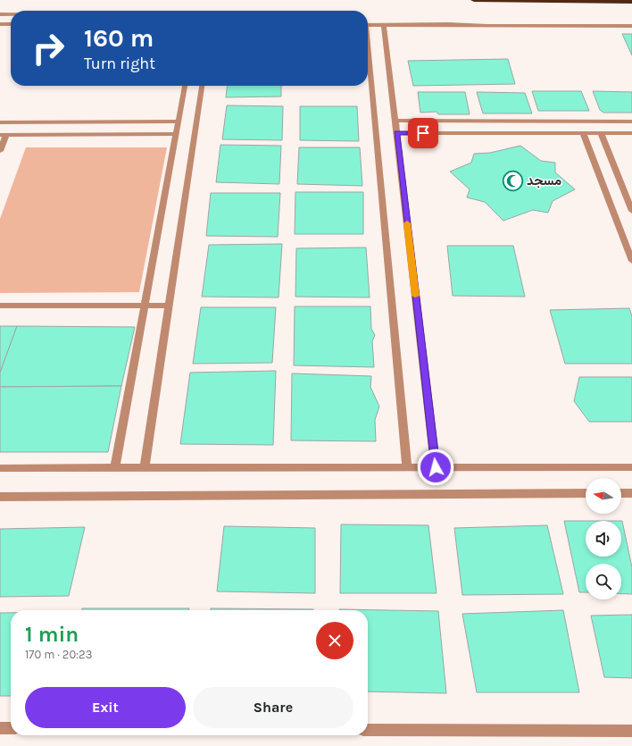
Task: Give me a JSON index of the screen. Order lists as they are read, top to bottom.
{
  "places": {
    "mosque": ["مسجد"]
  },
  "north": "left",
  "page": {
    "turn": ["160 m", "Turn right"],
    "heading": ["1 min", "170 m · 20:23"],
    "buttons": ["Exit", "Share"]
  }
}
